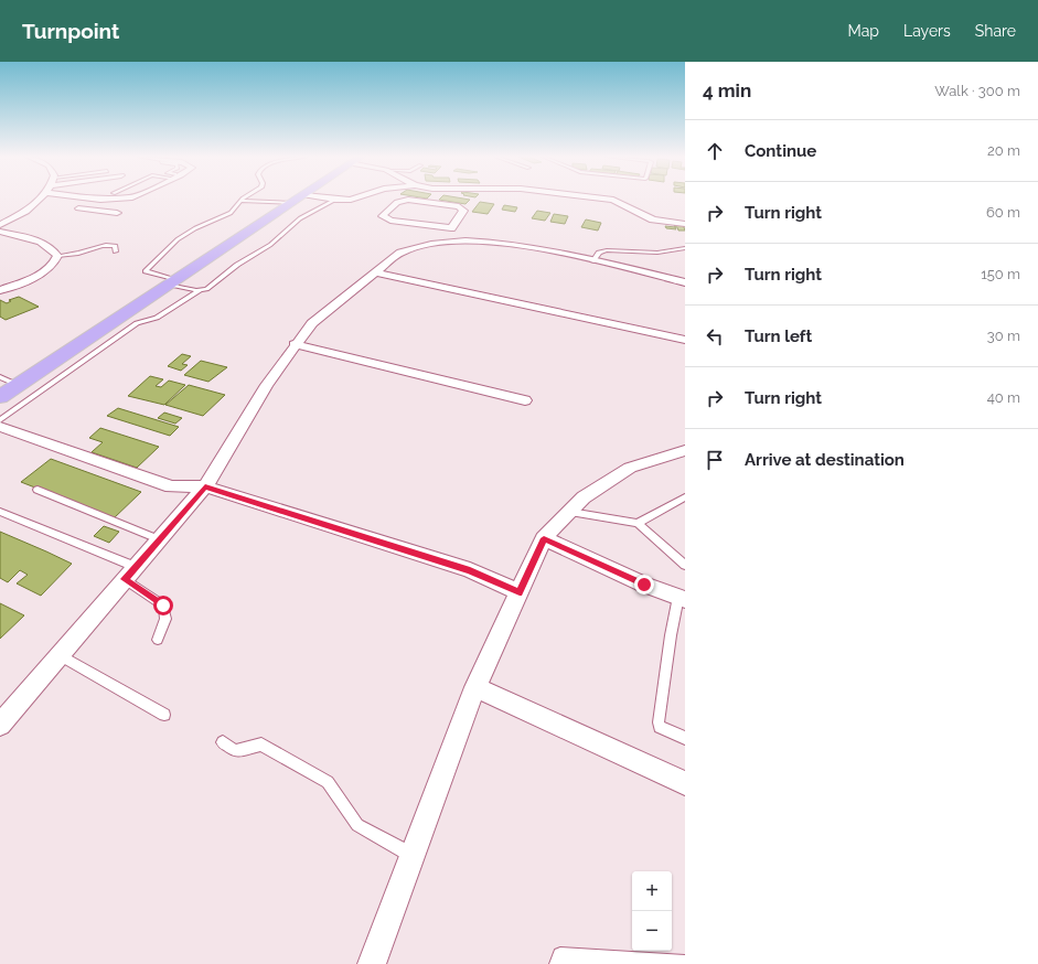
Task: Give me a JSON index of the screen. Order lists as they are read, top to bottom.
{
  "page": {
    "header": "Turnpoint",
    "nav": ["Map", "Layers", "Share"],
    "heading": ["4 min", "Walk · 300 m"],
    "list": [
      ["Continue", "20 m"],
      ["Turn right", "60 m"],
      ["Turn right", "150 m"],
      ["Turn left", "30 m"],
      ["Turn right", "40 m"],
      "Arrive at destination"
    ],
    "map_buttons": ["+", "−"]
  }
}
